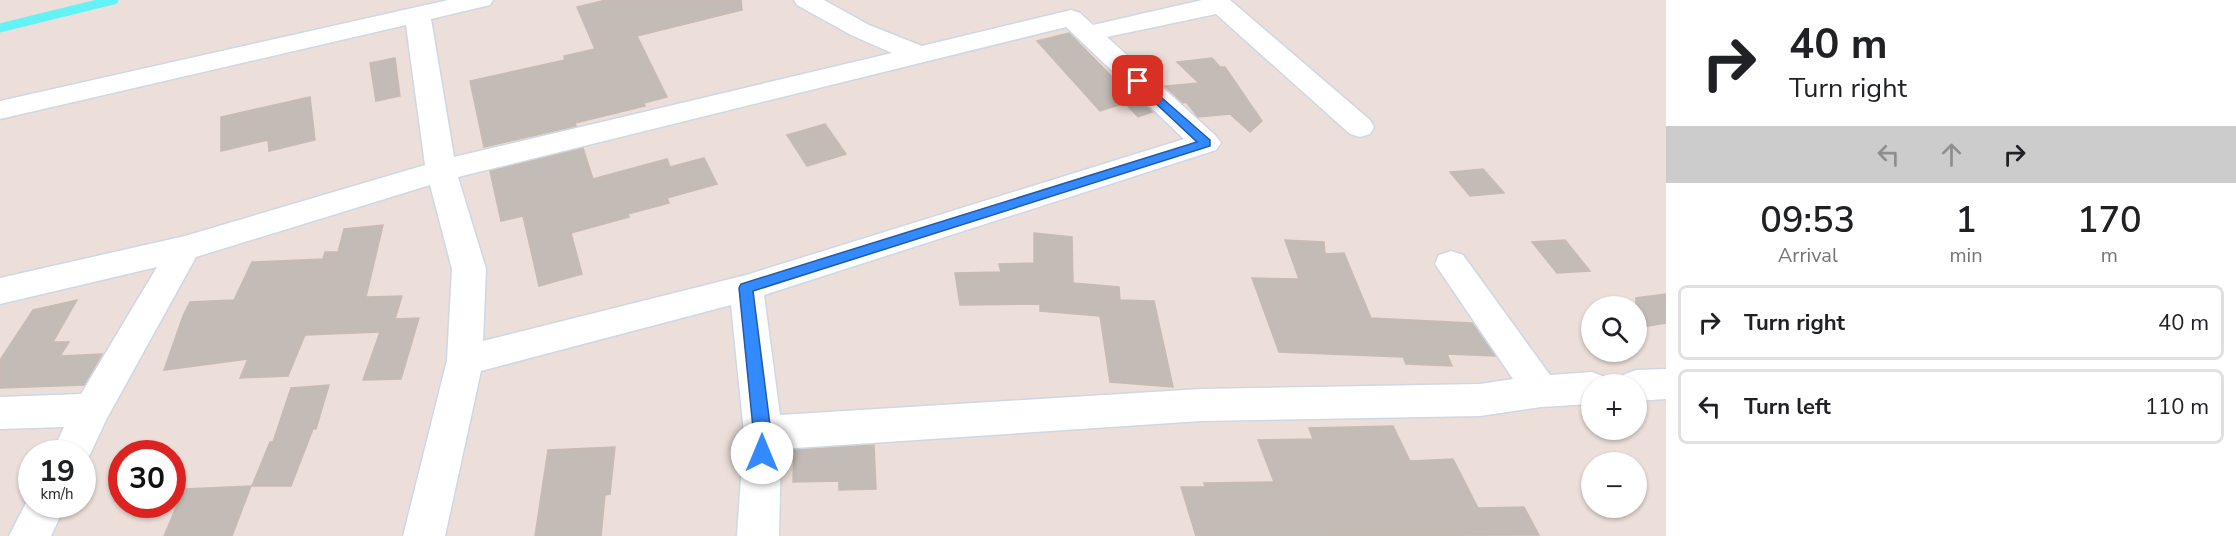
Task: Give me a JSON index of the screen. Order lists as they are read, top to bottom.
{
  "page": {
    "turn": ["40 m", "Turn right"],
    "eta": [
      "09:53",
      "Arrival",
      "1",
      "min",
      "170",
      "m"
    ],
    "list": [
      {
        "name": "Turn right",
        "value": "40 m"
      },
      {
        "name": "Turn left",
        "value": "110 m"
      }
    ],
    "map_buttons": ["+", "−"],
    "speed": "19 km/h",
    "limit": "30"
  }
}
